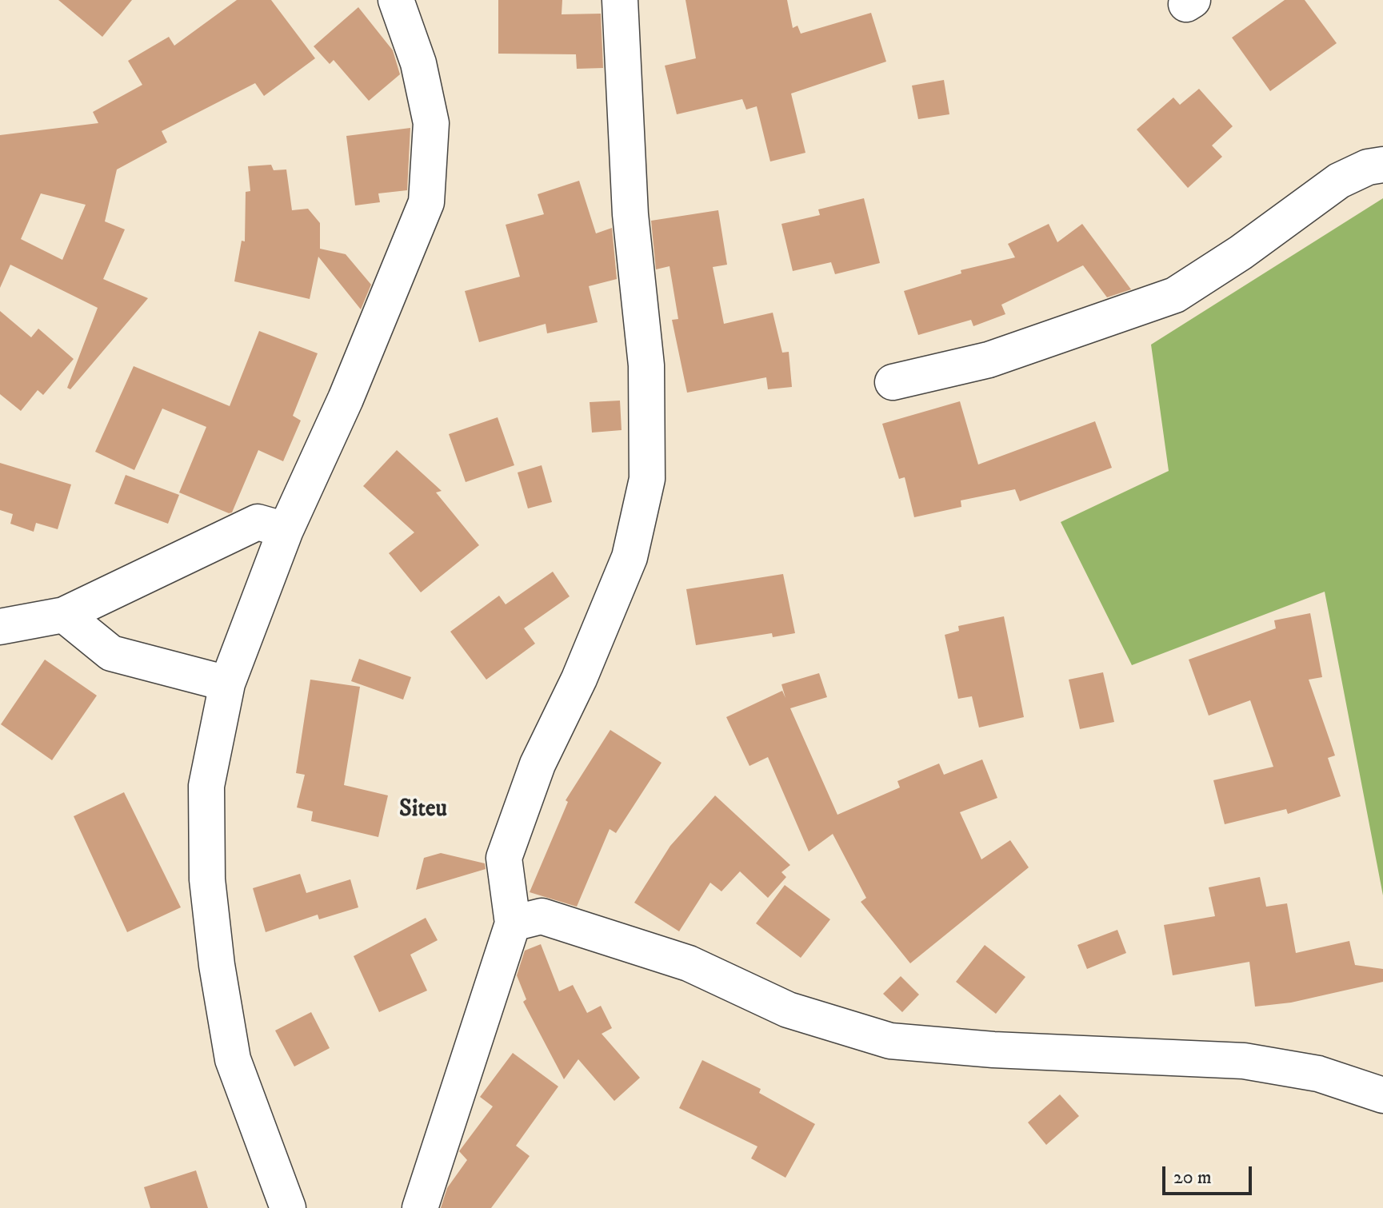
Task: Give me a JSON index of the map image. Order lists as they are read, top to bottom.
{
  "districts": ["Siteu"],
  "scale_bar": "20 m"
}
